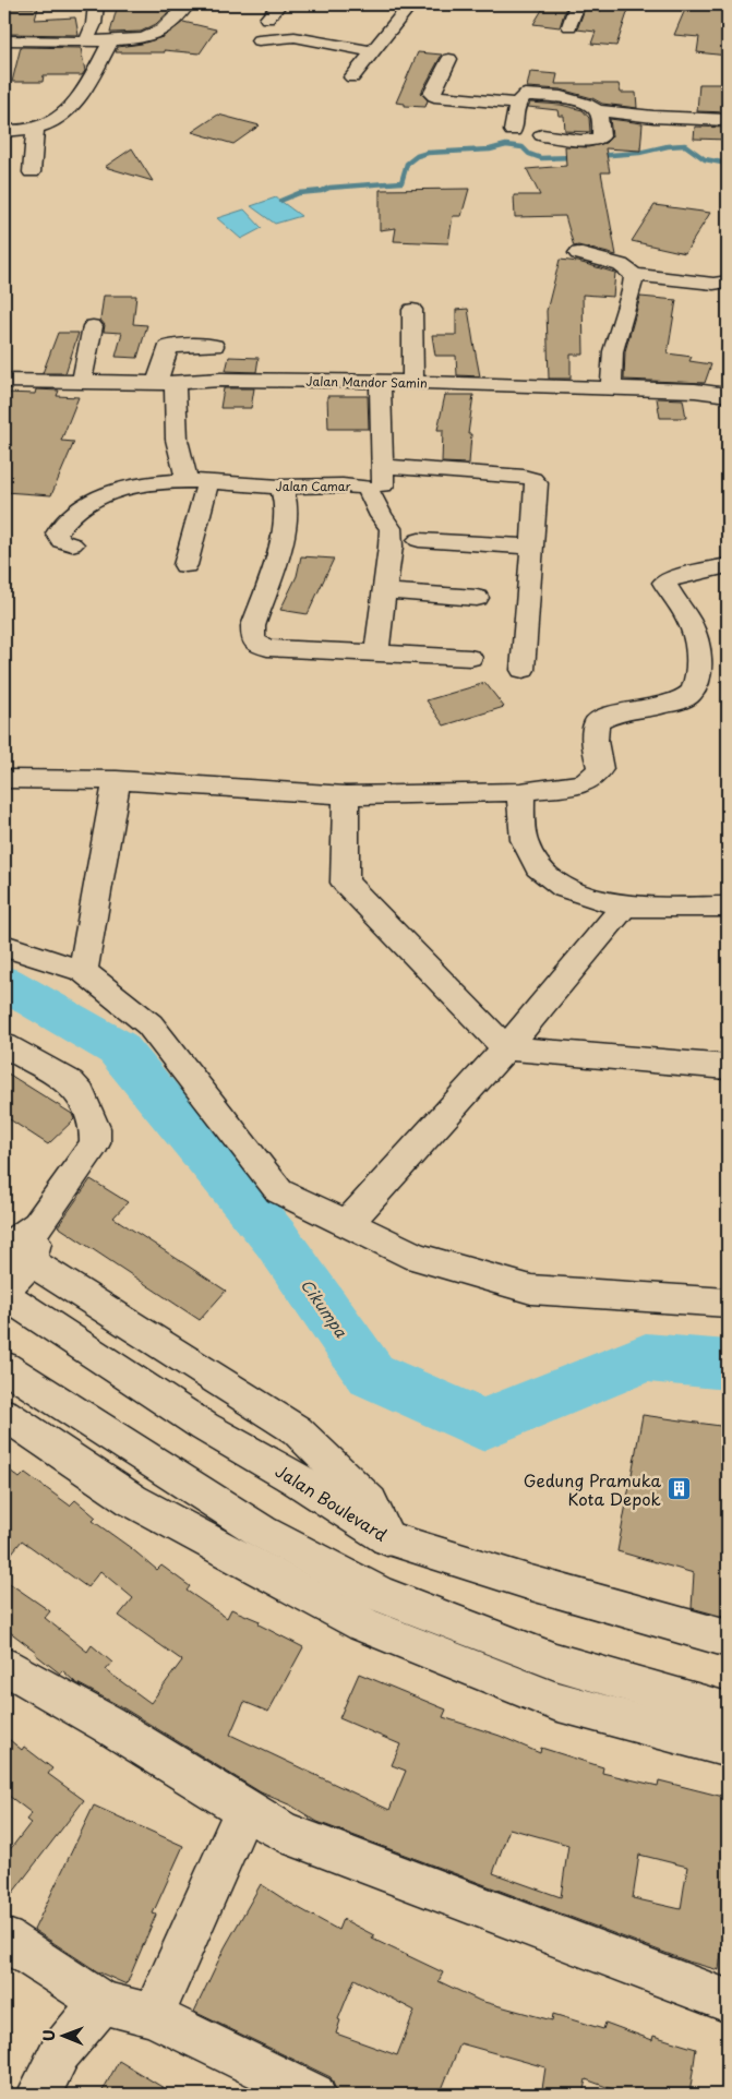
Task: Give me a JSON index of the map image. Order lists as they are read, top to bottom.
{
  "streets": {
    "street": ["Jalan Mandor Samin", "Jalan Camar", "Jalan Boulevard"]
  },
  "water": ["Cikumpa"],
  "places": {
    "building": ["Gedung Pramuka Kota Depok"]
  },
  "north": "left"
}
